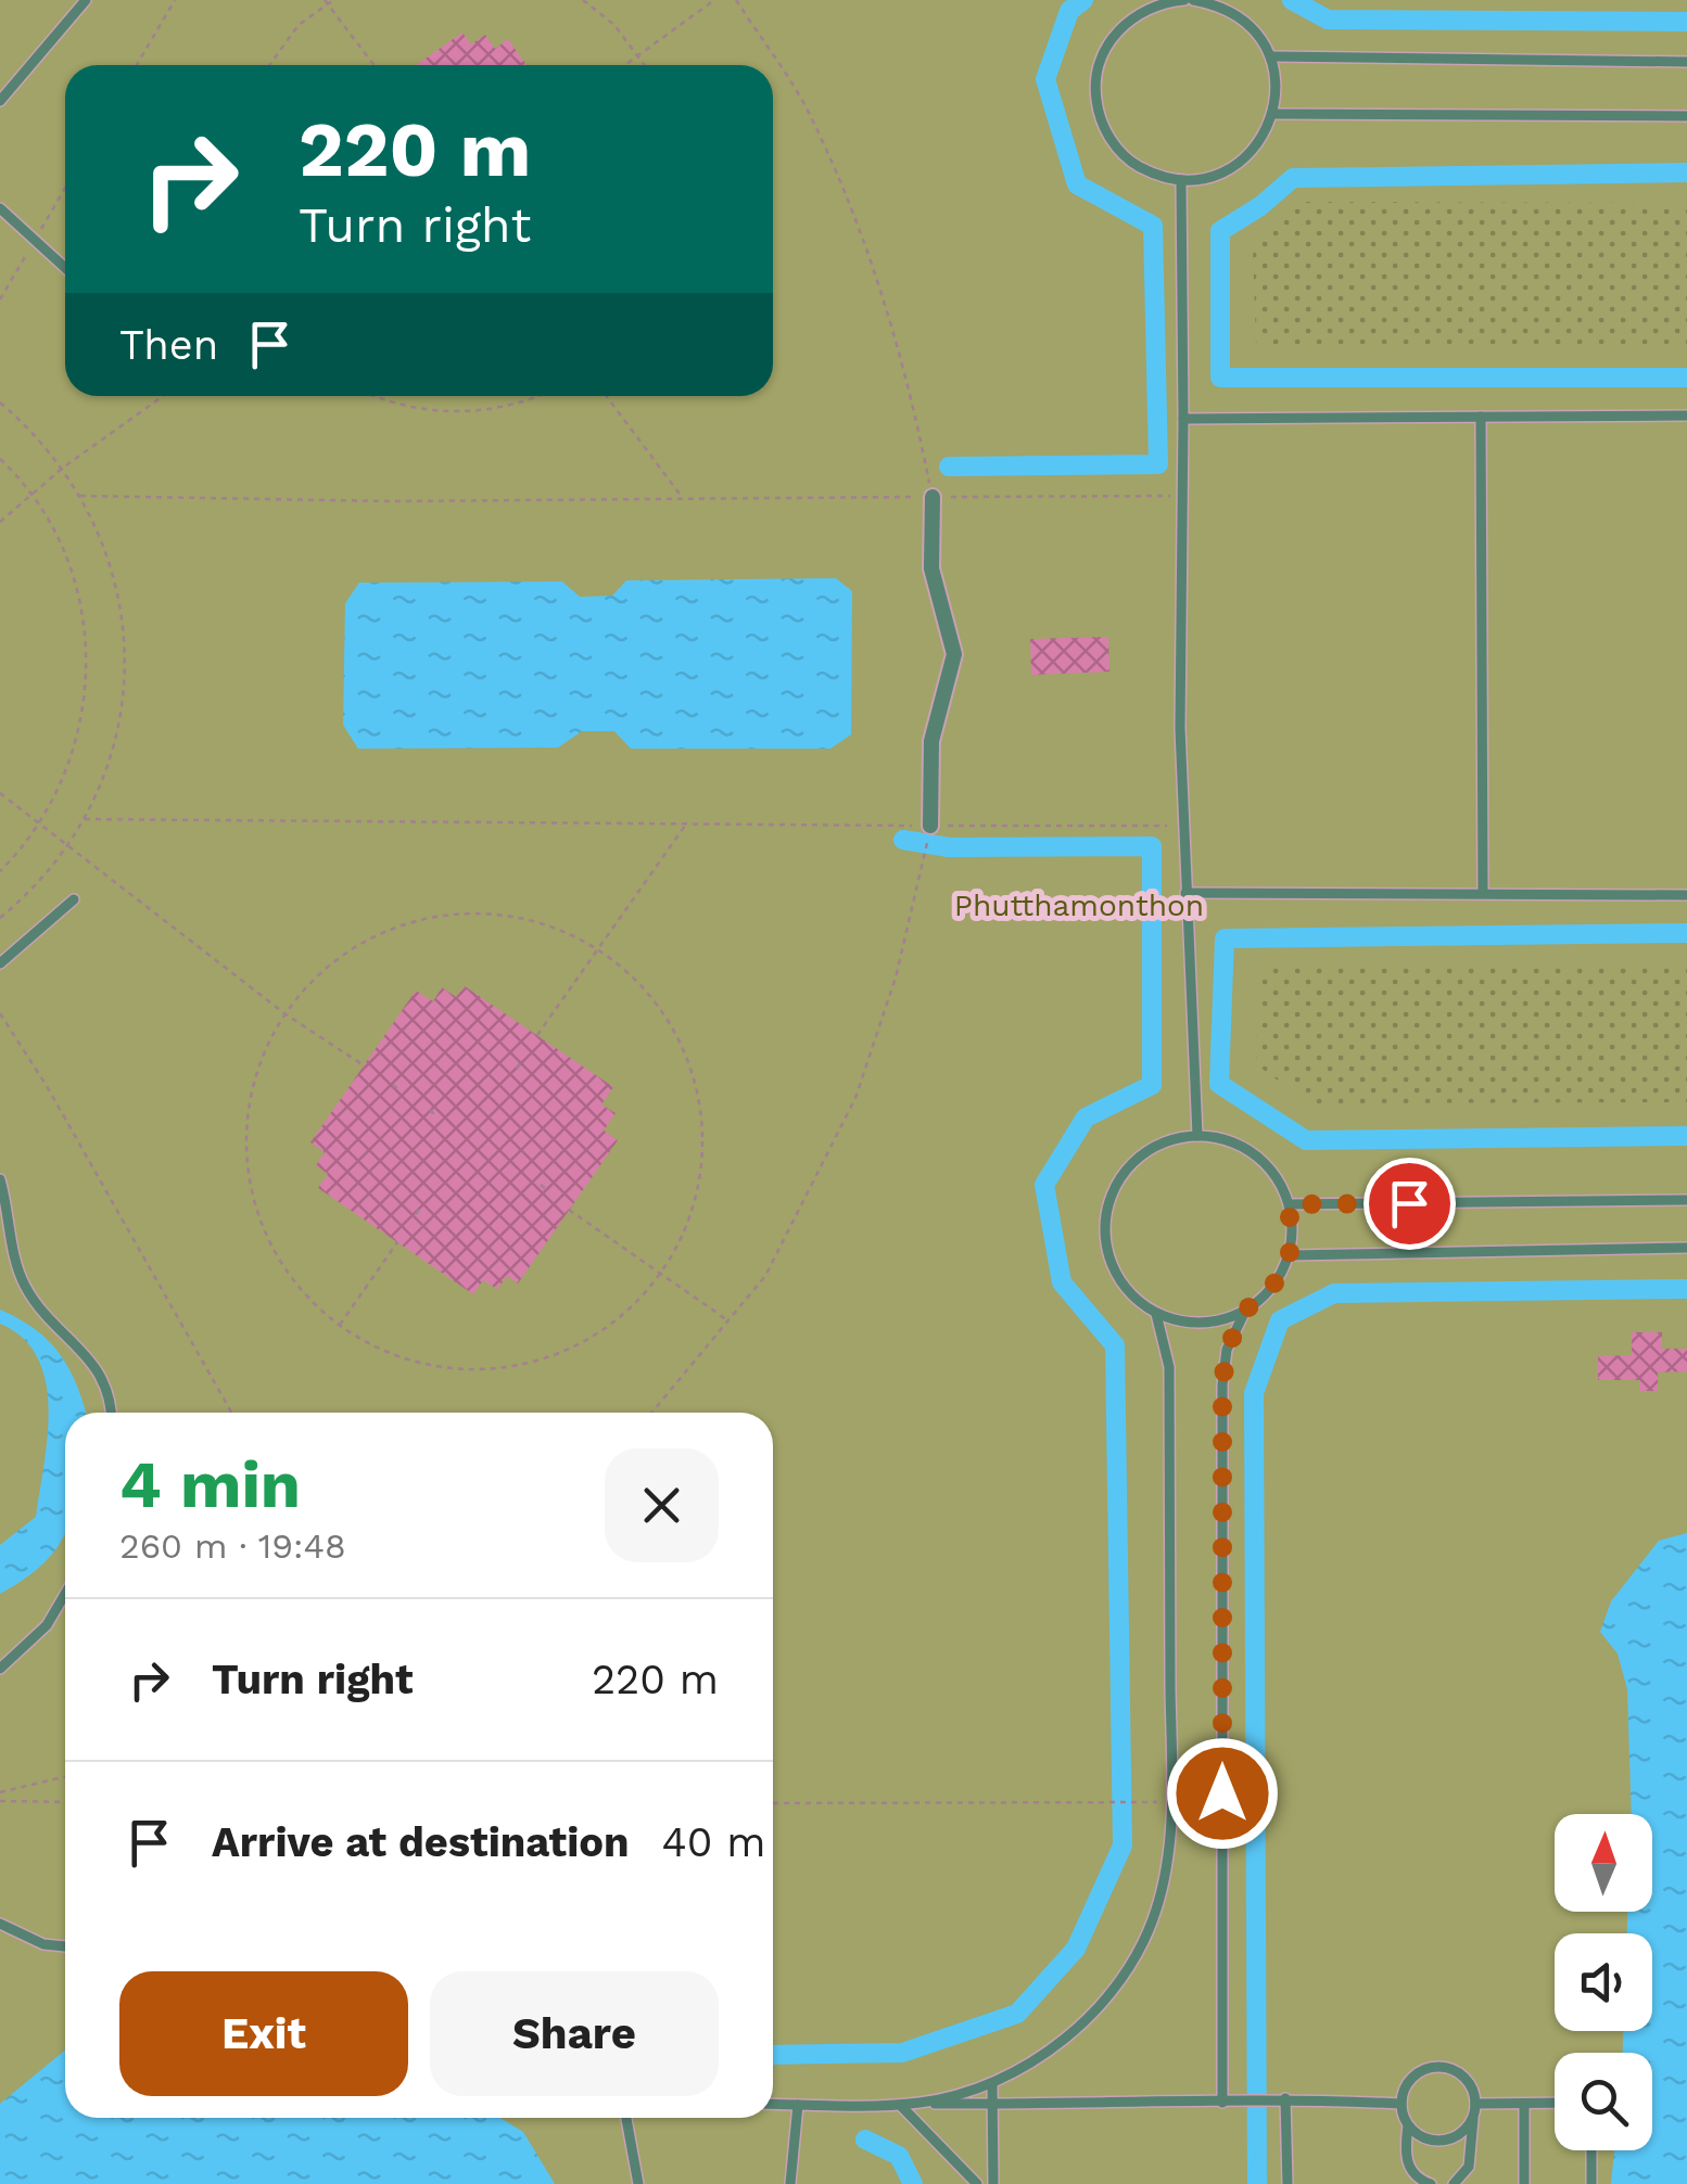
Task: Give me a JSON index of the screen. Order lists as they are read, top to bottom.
{
  "parks": ["Phutthamonthon"],
  "north": "top",
  "page": {
    "turn": ["220 m", "Turn right"],
    "then": "Then",
    "heading": ["4 min", "260 m · 19:48"],
    "list": [
      {
        "name": "Turn right",
        "value": "220 m"
      },
      {
        "name": "Arrive at destination",
        "value": "40 m"
      }
    ],
    "buttons": ["Exit", "Share"]
  }
}
